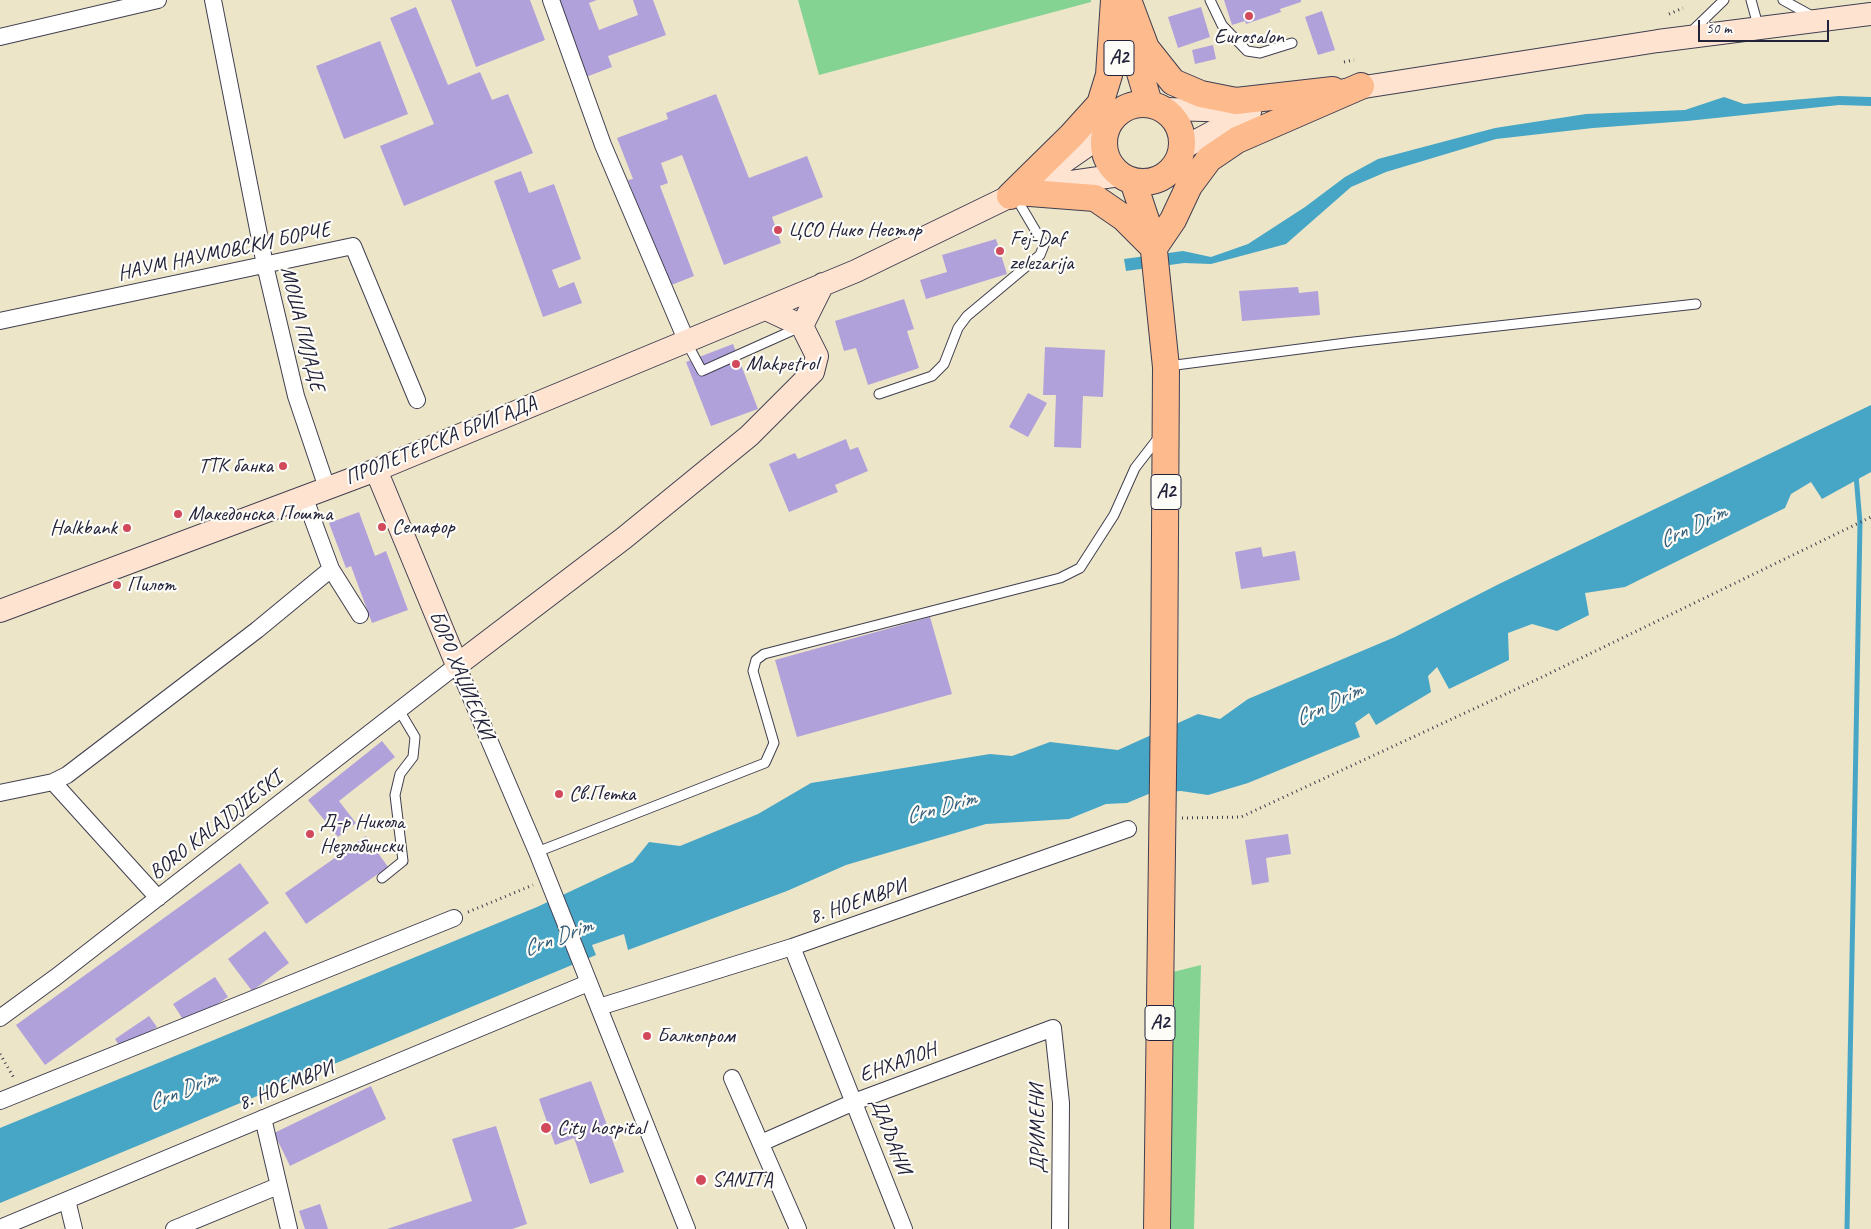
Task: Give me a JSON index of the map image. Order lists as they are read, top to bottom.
{
  "streets": {
    "main road": ["A2"],
    "street": [
      "НАУМ НАУМОВСКИ БОРЧЕ",
      "МОША ПИЈАДЕ",
      "ПРОЛЕТЕРСКА БРИГАДА",
      "БОРО ХАЏИЕСКИ",
      "BORO KALAJDJIESKI",
      "8. НОЕМВРИ",
      "ЕНХАЛОН",
      "ДРИМЕНИ",
      "ДАЉАНИ"
    ]
  },
  "crossings": [
    ["НАУМ НАУМОВСКИ БОРЧЕ", "МОША ПИЈАДЕ"],
    ["МОША ПИЈАДЕ", "ПРОЛЕТЕРСКА БРИГАДА"],
    ["ПРОЛЕТЕРСКА БРИГАДА", "БОРО ХАЏИЕСКИ"],
    ["БОРО ХАЏИЕСКИ", "BORO KALAJDJIESKI"],
    ["БОРО ХАЏИЕСКИ", "8. НОЕМВРИ"],
    ["8. НОЕМВРИ", "ДАЉАНИ"],
    ["ЕНХАЛОН", "ДРИМЕНИ"],
    ["ЕНХАЛОН", "ДАЉАНИ"]
  ],
  "water": ["Crn Drim"],
  "places": [
    "Eurosalon",
    "ЦСО Нико Нестор",
    "Fej-Daf zelezarija",
    "Makpetrol",
    "TTK банка",
    "Македонска Пошта",
    "Семафор",
    "Halkbank",
    "Пилот",
    "Св.Петка",
    "Д-р Никола Незлобински",
    "Балкопром",
    "City hospital",
    "SANITA"
  ],
  "scale_bar": "50 m"
}
